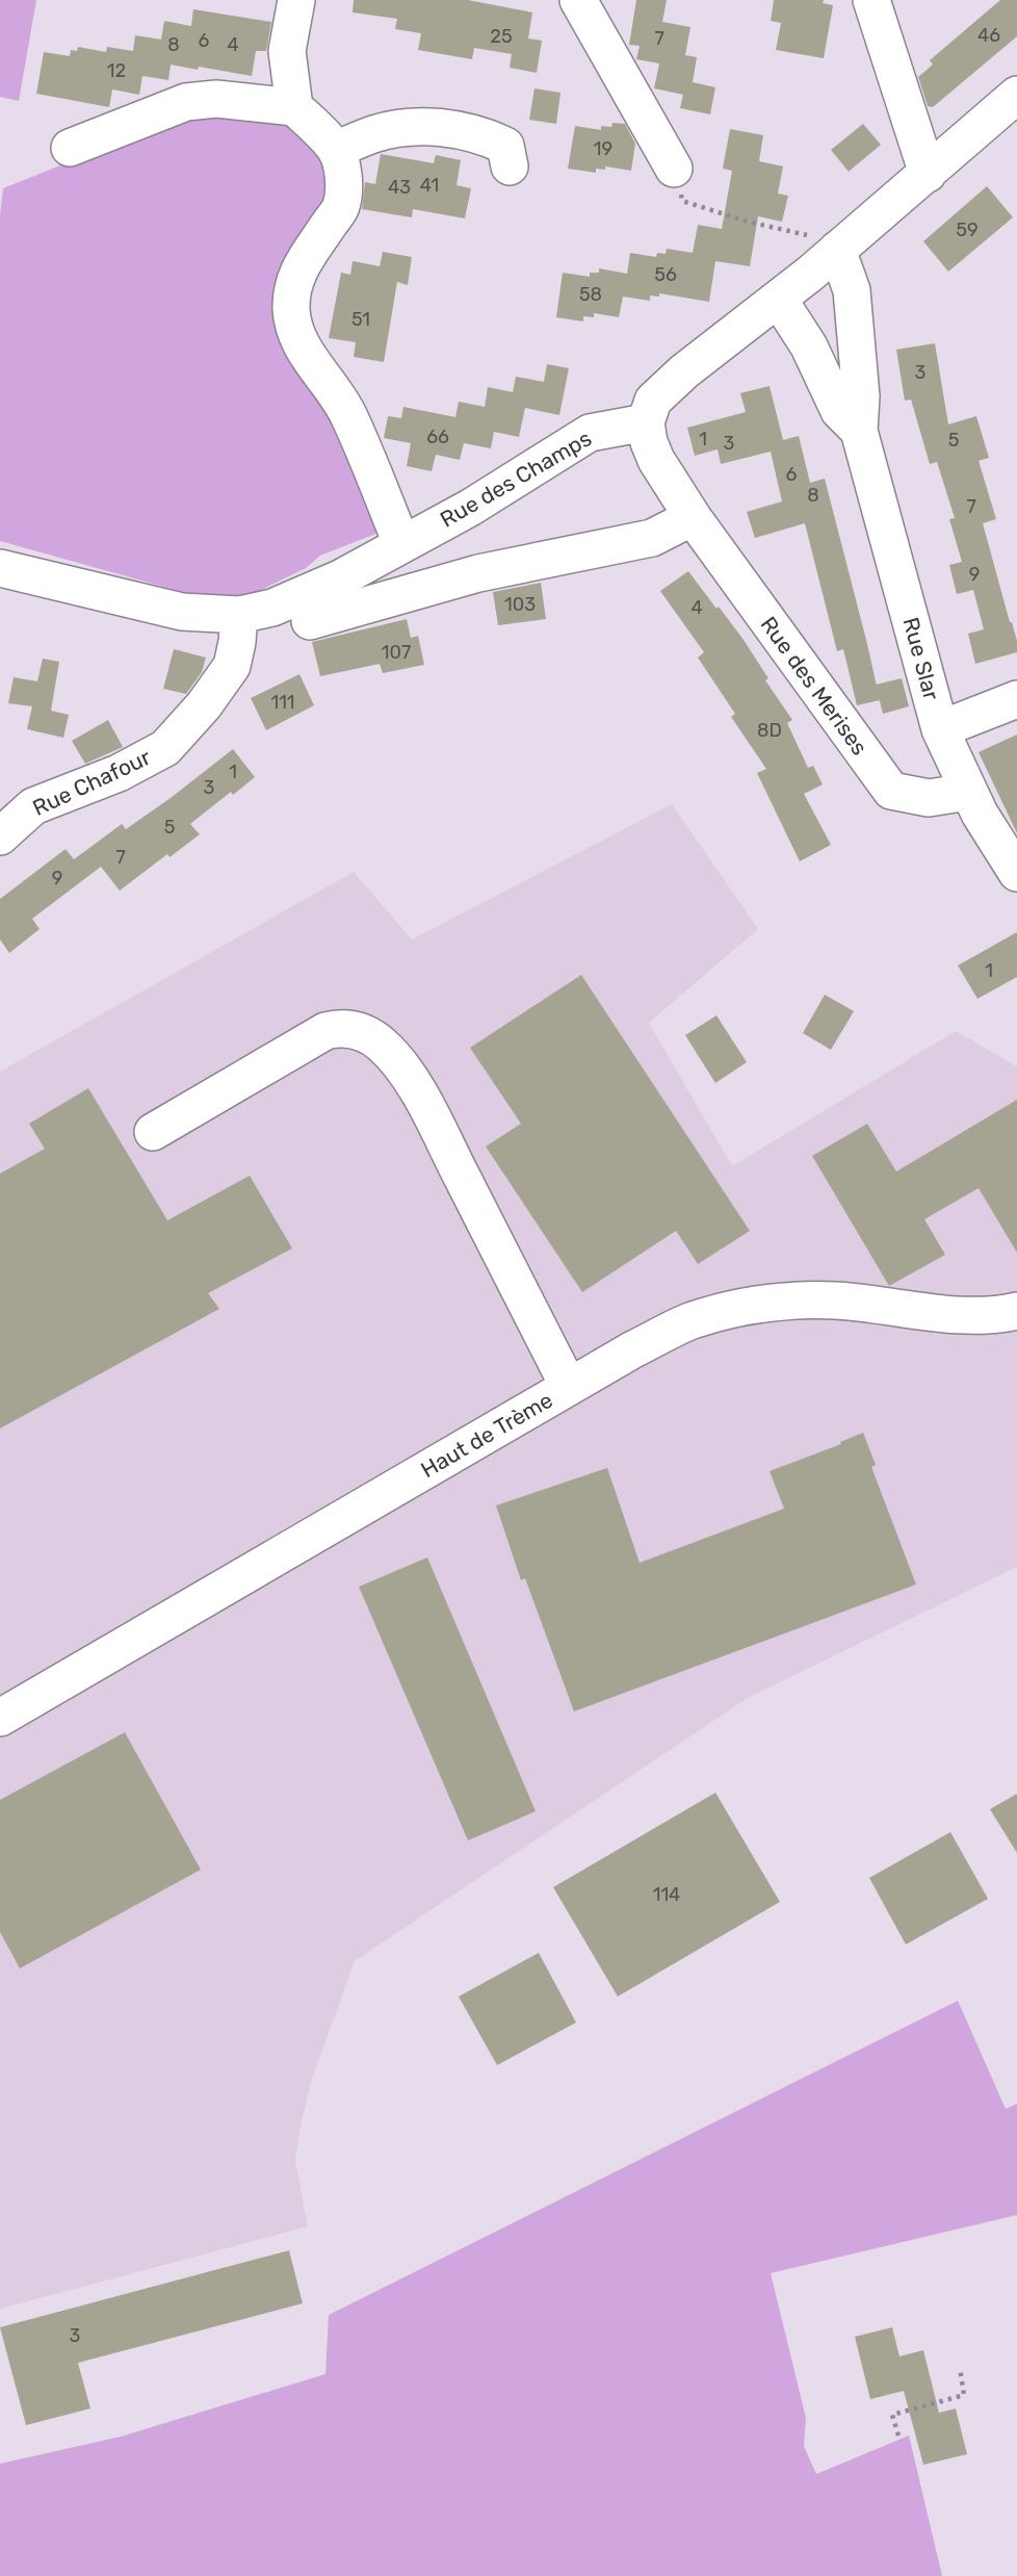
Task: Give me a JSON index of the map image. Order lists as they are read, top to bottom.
{
  "streets": {
    "street": [
      "Rue des Champs",
      "Rue Slar",
      "Rue des Merises",
      "Rue Chafour",
      "Haut de Trème"
    ]
  },
  "crossings": [
    ["Rue des Champs", "Rue des Merises"],
    ["Rue des Champs", "Rue Chafour"],
    ["Rue Slar", "Rue des Merises"]
  ],
  "house_numbers": [
    "46",
    "25",
    "7",
    "6",
    "8",
    "4",
    "12",
    "19",
    "41",
    "43",
    "59",
    "56",
    "58",
    "51",
    "3",
    "66",
    "1",
    "5",
    "3",
    "6",
    "8",
    "7",
    "9",
    "103",
    "4",
    "107",
    "111",
    "8D",
    "1",
    "3",
    "5",
    "7",
    "9",
    "1",
    "114",
    "3"
  ]
}
